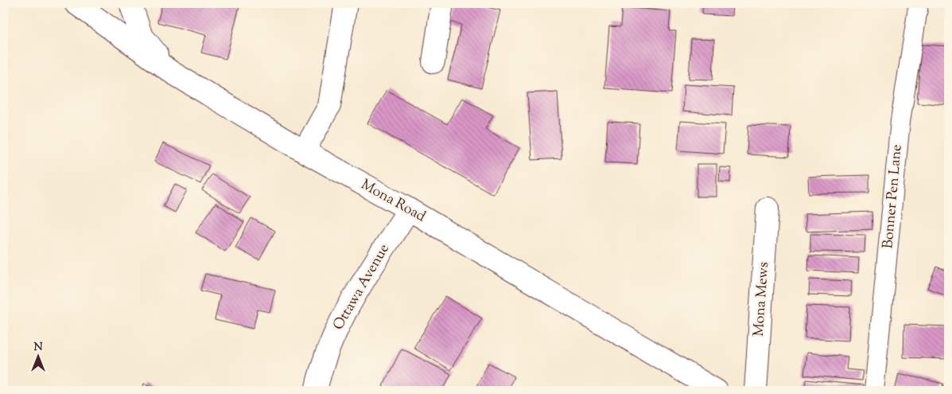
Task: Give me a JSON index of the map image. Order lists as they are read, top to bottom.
{
  "streets": {
    "street": [
      "Bonner Pen Lane",
      "Mona Road",
      "Ottawa Avenue",
      "Mona Mews"
    ]
  },
  "crossings": [
    ["Mona Road", "Ottawa Avenue"]
  ],
  "north": "top"
}
